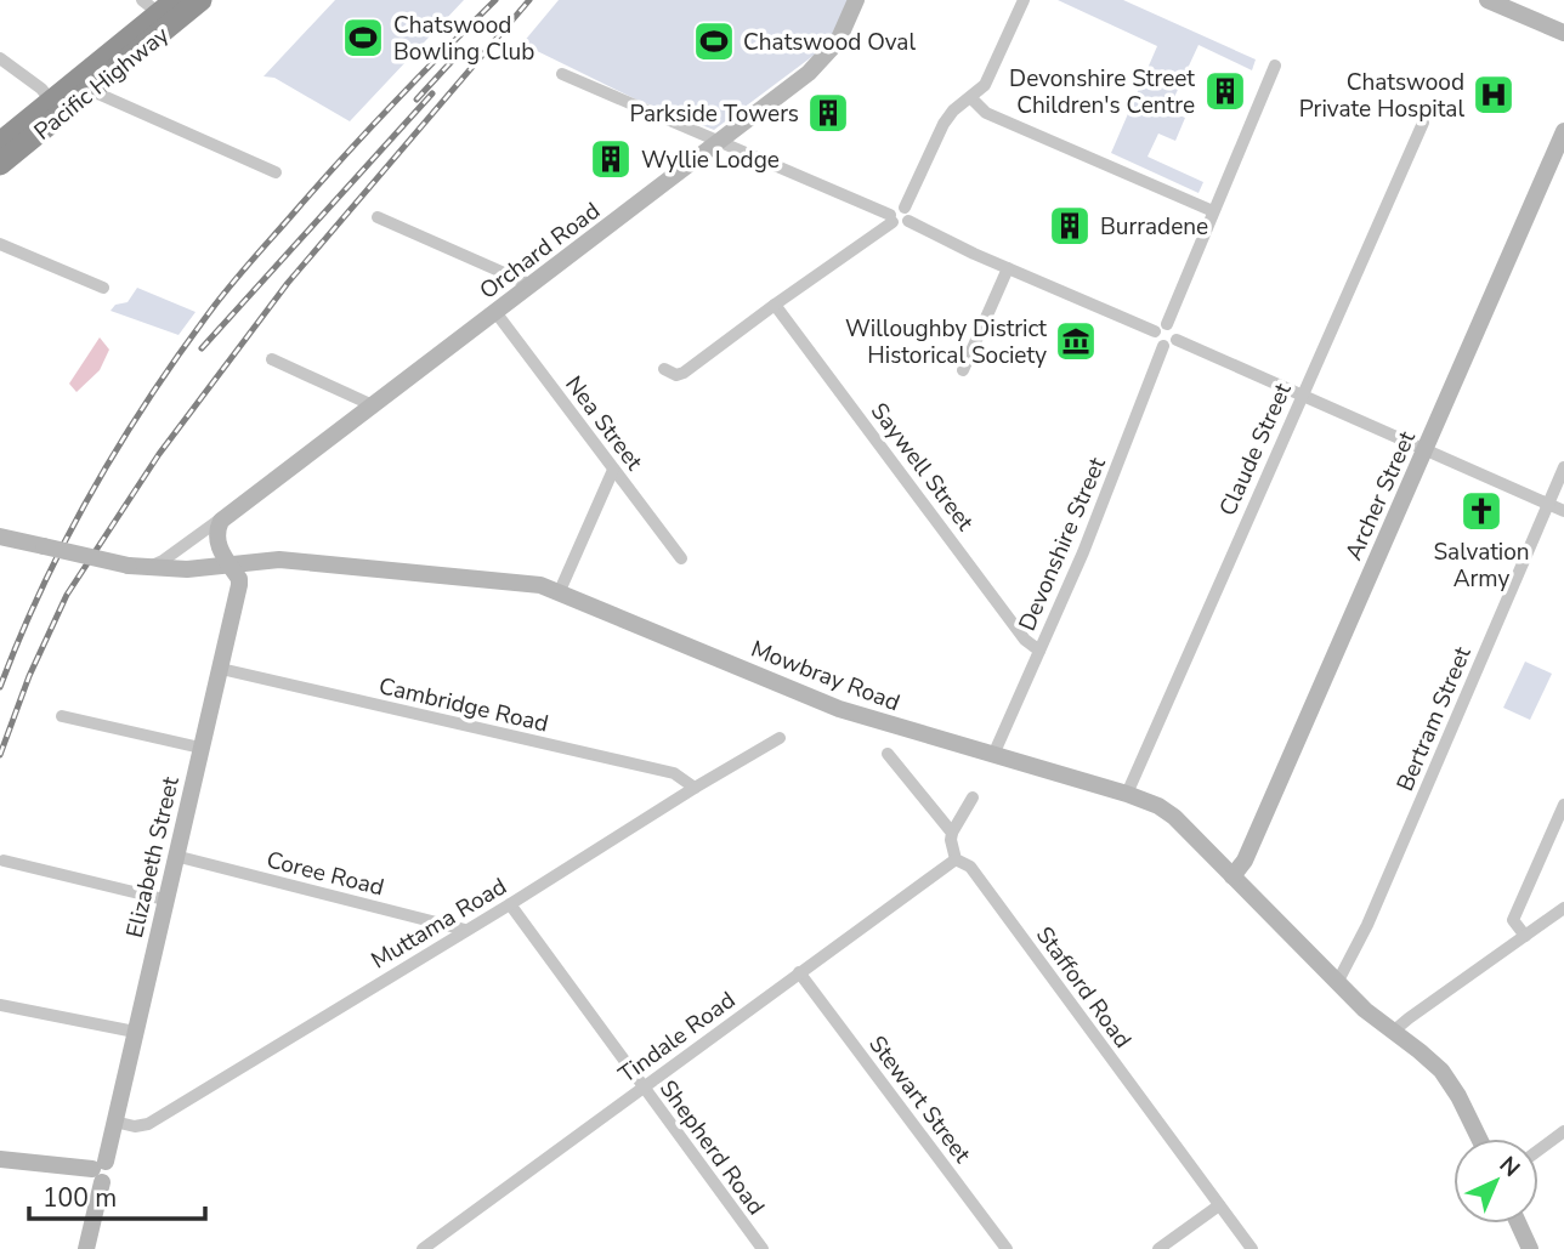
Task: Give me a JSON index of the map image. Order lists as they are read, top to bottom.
{
  "streets": {
    "highway": ["Pacific Highway"],
    "main road": [
      "Orchard Road",
      "Archer Street",
      "Mowbray Road",
      "Elizabeth Street"
    ],
    "street": [
      "Nea Street",
      "Claude Street",
      "Saywell Street",
      "Devonshire Street",
      "Cambridge Road",
      "Bertram Street",
      "Coree Road",
      "Muttama Road",
      "Stafford Road",
      "Tindale Road",
      "Stewart Street",
      "Shepherd Road"
    ]
  },
  "crossings": [
    ["Orchard Road", "Nea Street"],
    ["Orchard Road", "Mowbray Road"],
    ["Claude Street", "Mowbray Road"],
    ["Saywell Street", "Devonshire Street"],
    ["Archer Street", "Mowbray Road"],
    ["Devonshire Street", "Mowbray Road"],
    ["Mowbray Road", "Bertram Street"],
    ["Mowbray Road", "Elizabeth Street"],
    ["Cambridge Road", "Elizabeth Street"],
    ["Cambridge Road", "Muttama Road"],
    ["Elizabeth Street", "Coree Road"],
    ["Elizabeth Street", "Muttama Road"],
    ["Coree Road", "Muttama Road"],
    ["Muttama Road", "Shepherd Road"],
    ["Stafford Road", "Tindale Road"],
    ["Tindale Road", "Stewart Street"],
    ["Tindale Road", "Shepherd Road"]
  ],
  "places": {
    "sports": ["Chatswood Bowling Club", "Chatswood Oval"],
    "building": [
      "Devonshire Street Children's Centre",
      "Parkside Towers",
      "Wyllie Lodge",
      "Burradene"
    ],
    "hospital": ["Chatswood Private Hospital"],
    "museum": ["Willoughby District Historical Society"],
    "church": ["Salvation Army"]
  },
  "scale_bar": "100 m",
  "north": "top right"
}
